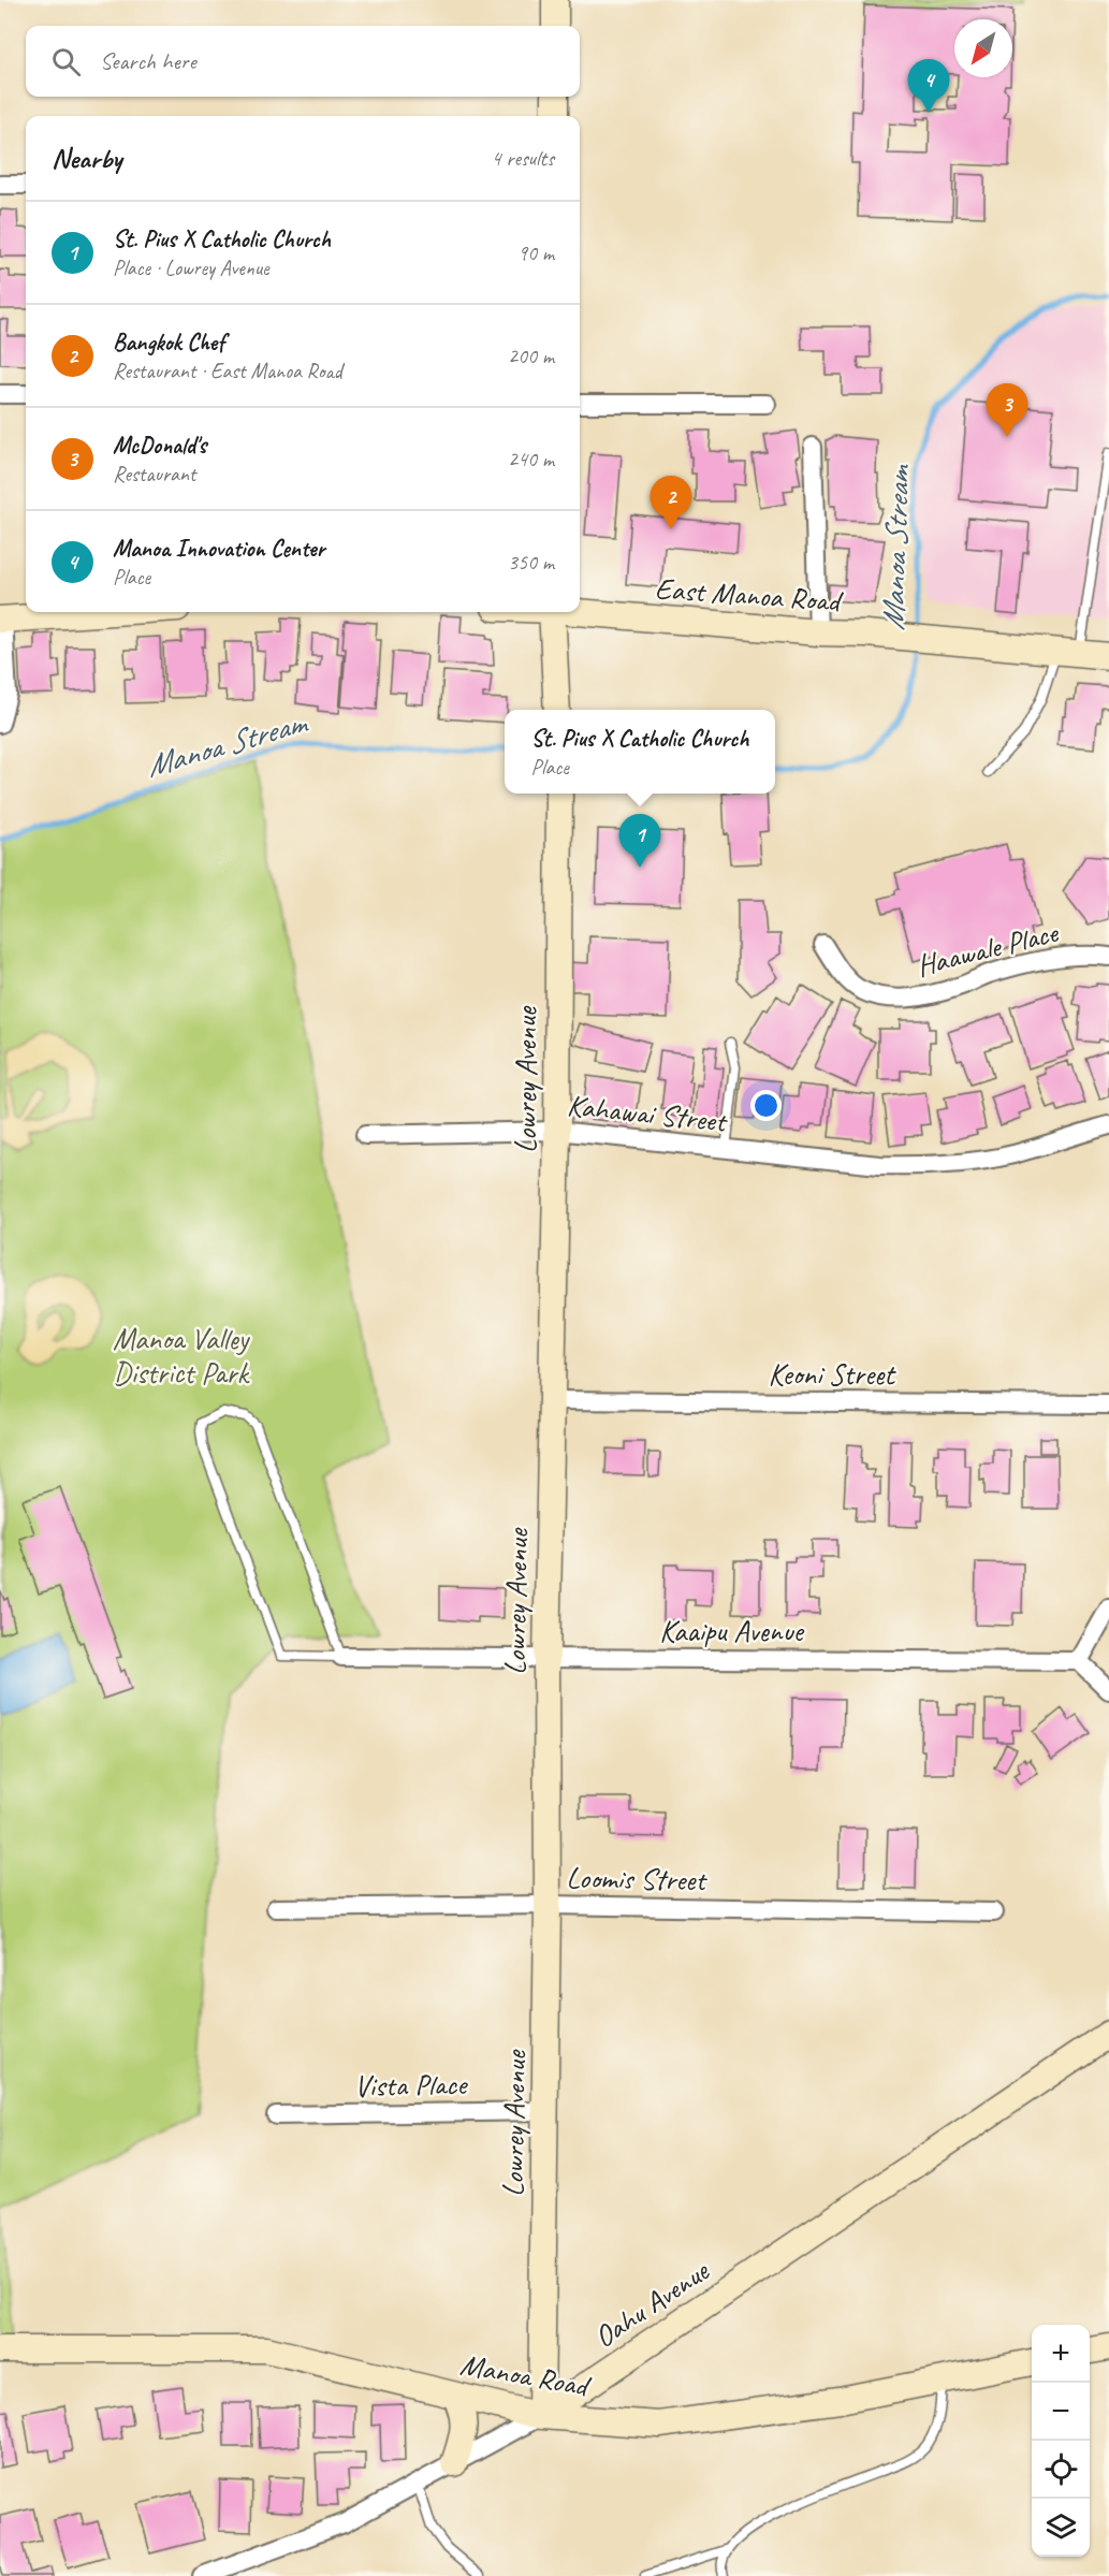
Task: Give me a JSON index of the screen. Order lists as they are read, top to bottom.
{
  "streets": {
    "street": [
      "East Manoa Road",
      "Haawale Place",
      "Lowrey Avenue",
      "Kahawai Street",
      "Keoni Street",
      "Kaaipu Avenue",
      "Loomis Street",
      "Vista Place",
      "Oahu Avenue",
      "Manoa Road"
    ]
  },
  "crossings": [
    ["Lowrey Avenue", "Kahawai Street"],
    ["Lowrey Avenue", "Keoni Street"],
    ["Lowrey Avenue", "Kaaipu Avenue"],
    ["Lowrey Avenue", "Loomis Street"],
    ["Lowrey Avenue", "Vista Place"],
    ["Lowrey Avenue", "Oahu Avenue"],
    ["Lowrey Avenue", "Manoa Road"],
    ["Oahu Avenue", "Manoa Road"]
  ],
  "water": ["Manoa Stream"],
  "parks": ["Manoa Valley District Park"],
  "north": "bottom left",
  "page": {
    "search": "Search here",
    "pins": [
      "4",
      "3",
      "2",
      "1"
    ],
    "heading": ["Nearby", "4 results"],
    "list": [
      {
        "mark": "1",
        "name": "St. Pius X Catholic Church",
        "note": "Place · Lowrey Avenue",
        "value": "90 m"
      },
      {
        "mark": "2",
        "name": "Bangkok Chef",
        "note": "Restaurant · East Manoa Road",
        "value": "200 m"
      },
      {
        "mark": "3",
        "name": "McDonald's",
        "note": "Restaurant",
        "value": "240 m"
      },
      {
        "mark": "4",
        "name": "Manoa Innovation Center",
        "note": "Place",
        "value": "350 m"
      }
    ],
    "popup": ["St. Pius X Catholic Church", "Place"],
    "map_buttons": ["+", "−"]
  }
}
